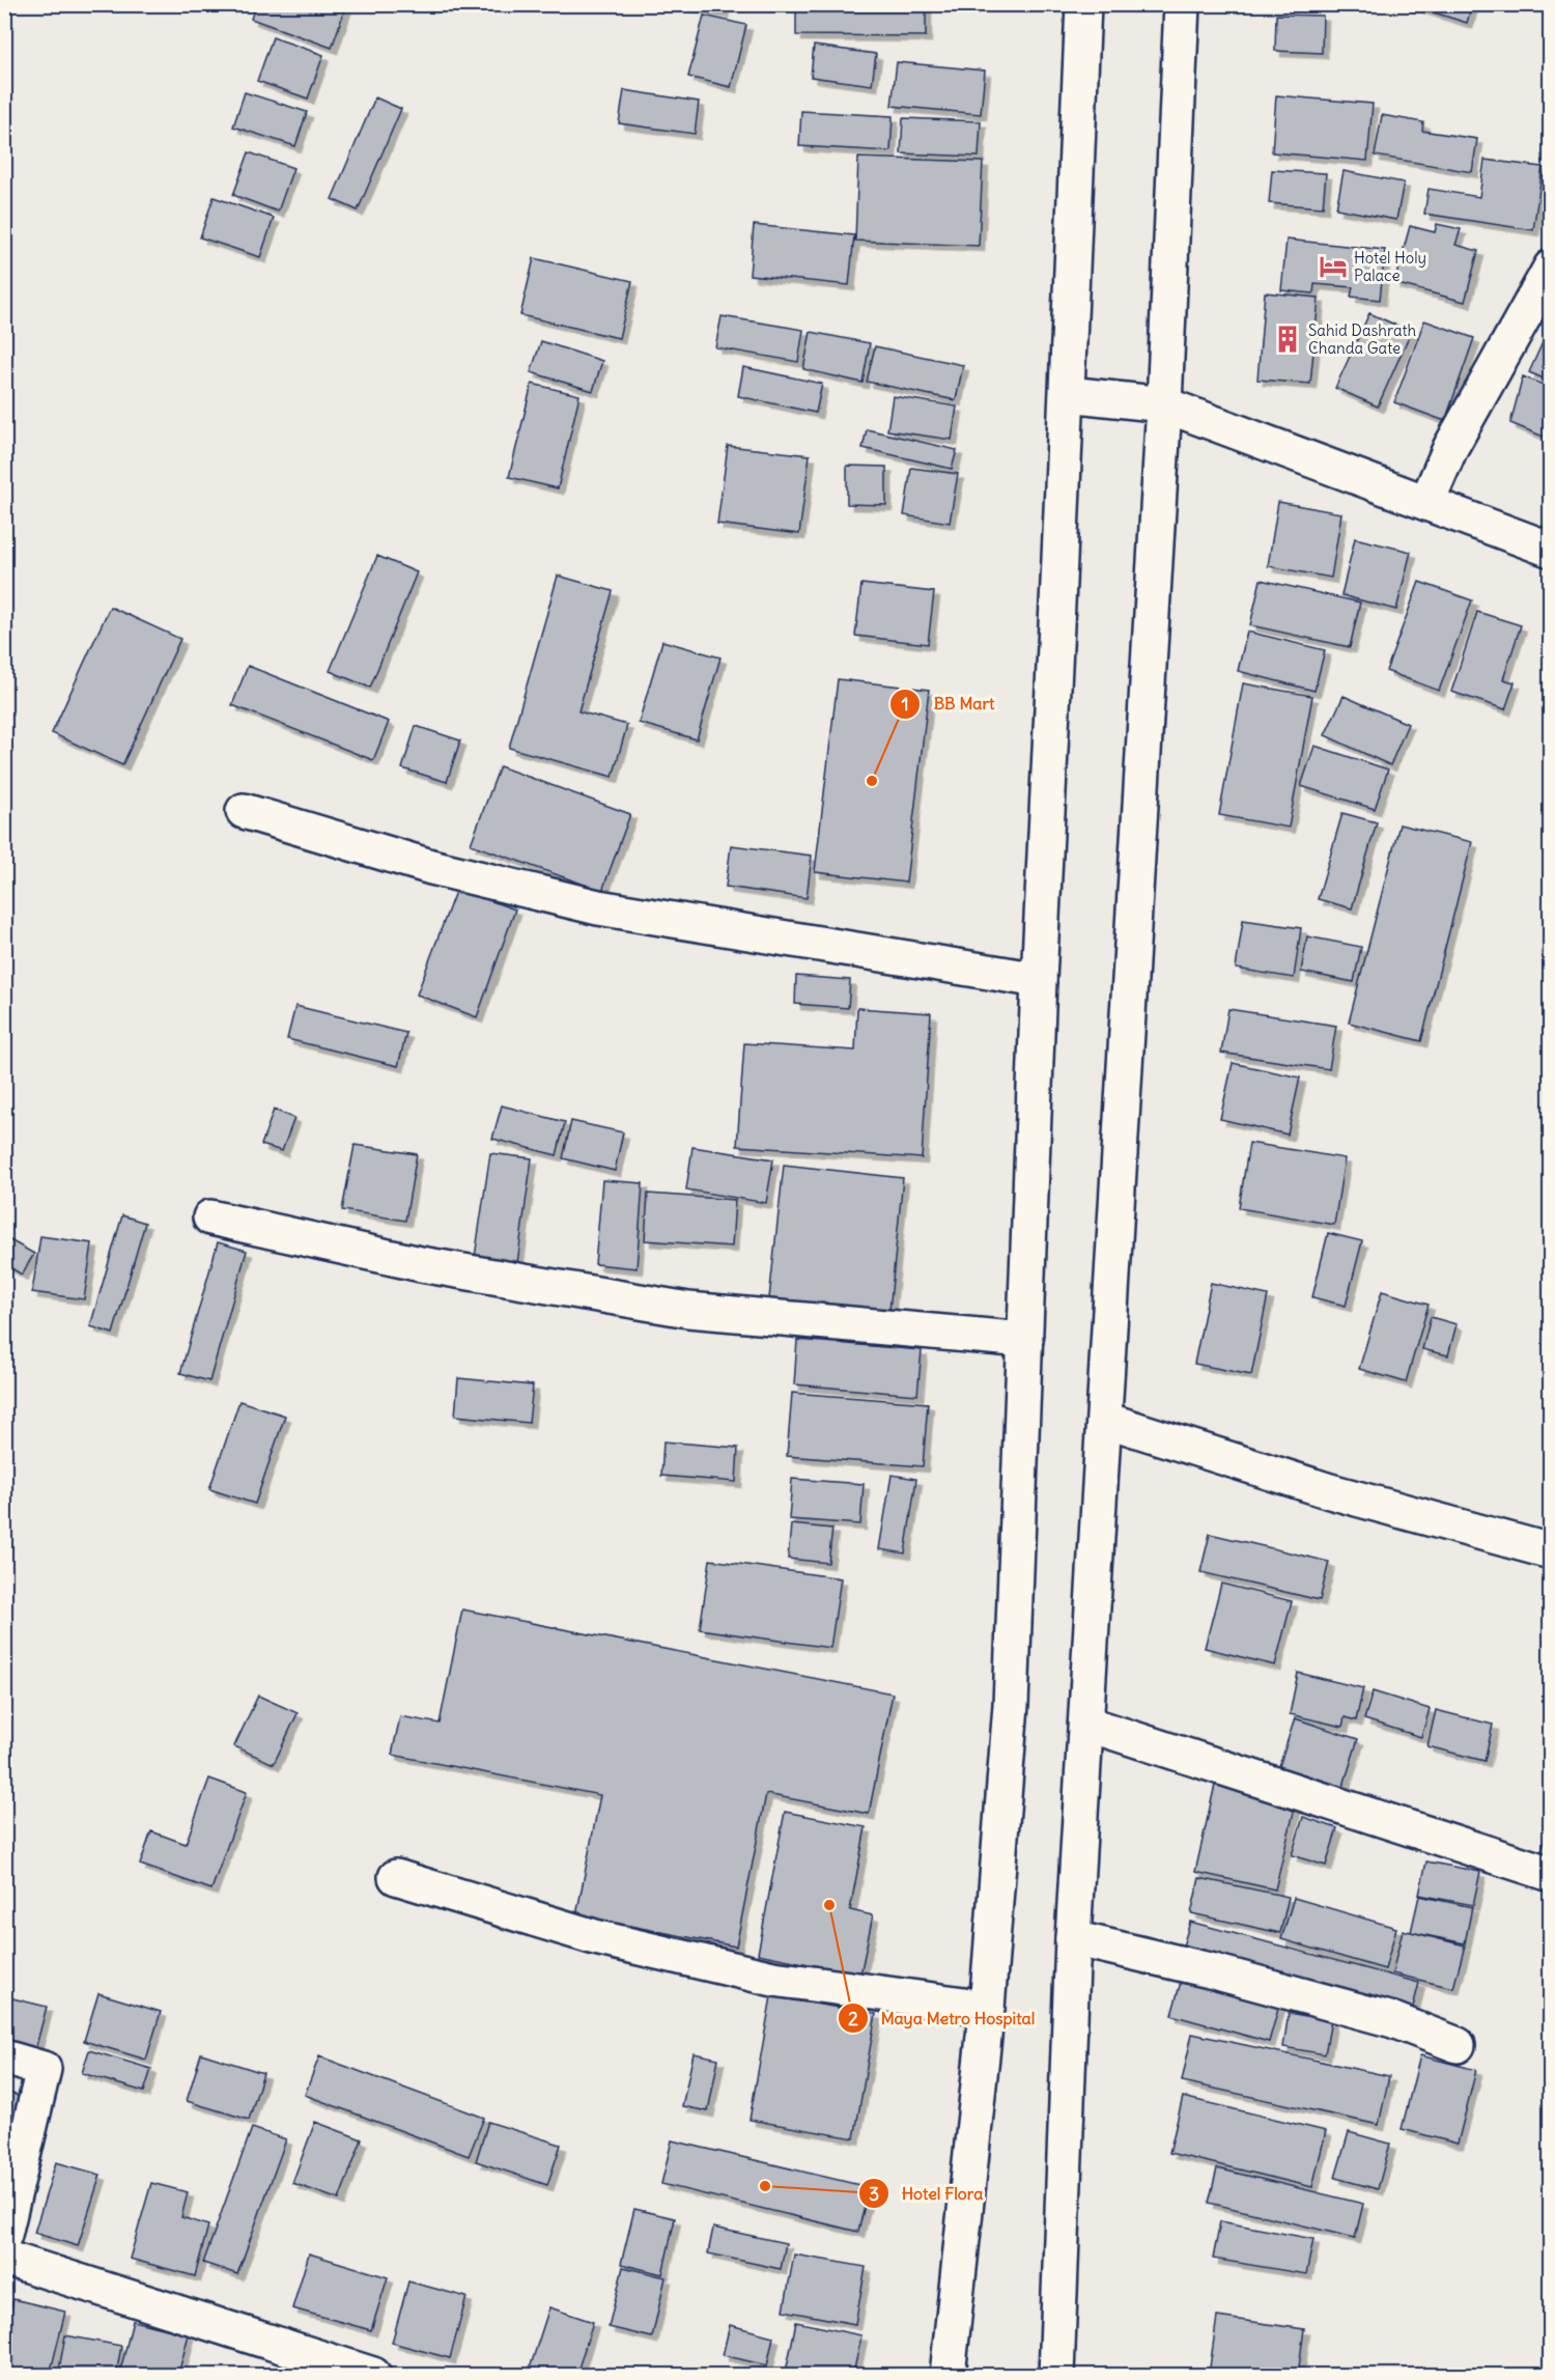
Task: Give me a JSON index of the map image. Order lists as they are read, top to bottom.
{
  "places": {
    "hotel": ["Hotel Holy Palace"],
    "building": ["Sahid Dashrath Chanda Gate"],
    "other": ["BB Mart", "Maya Metro Hospital", "Hotel Flora"]
  }
}
